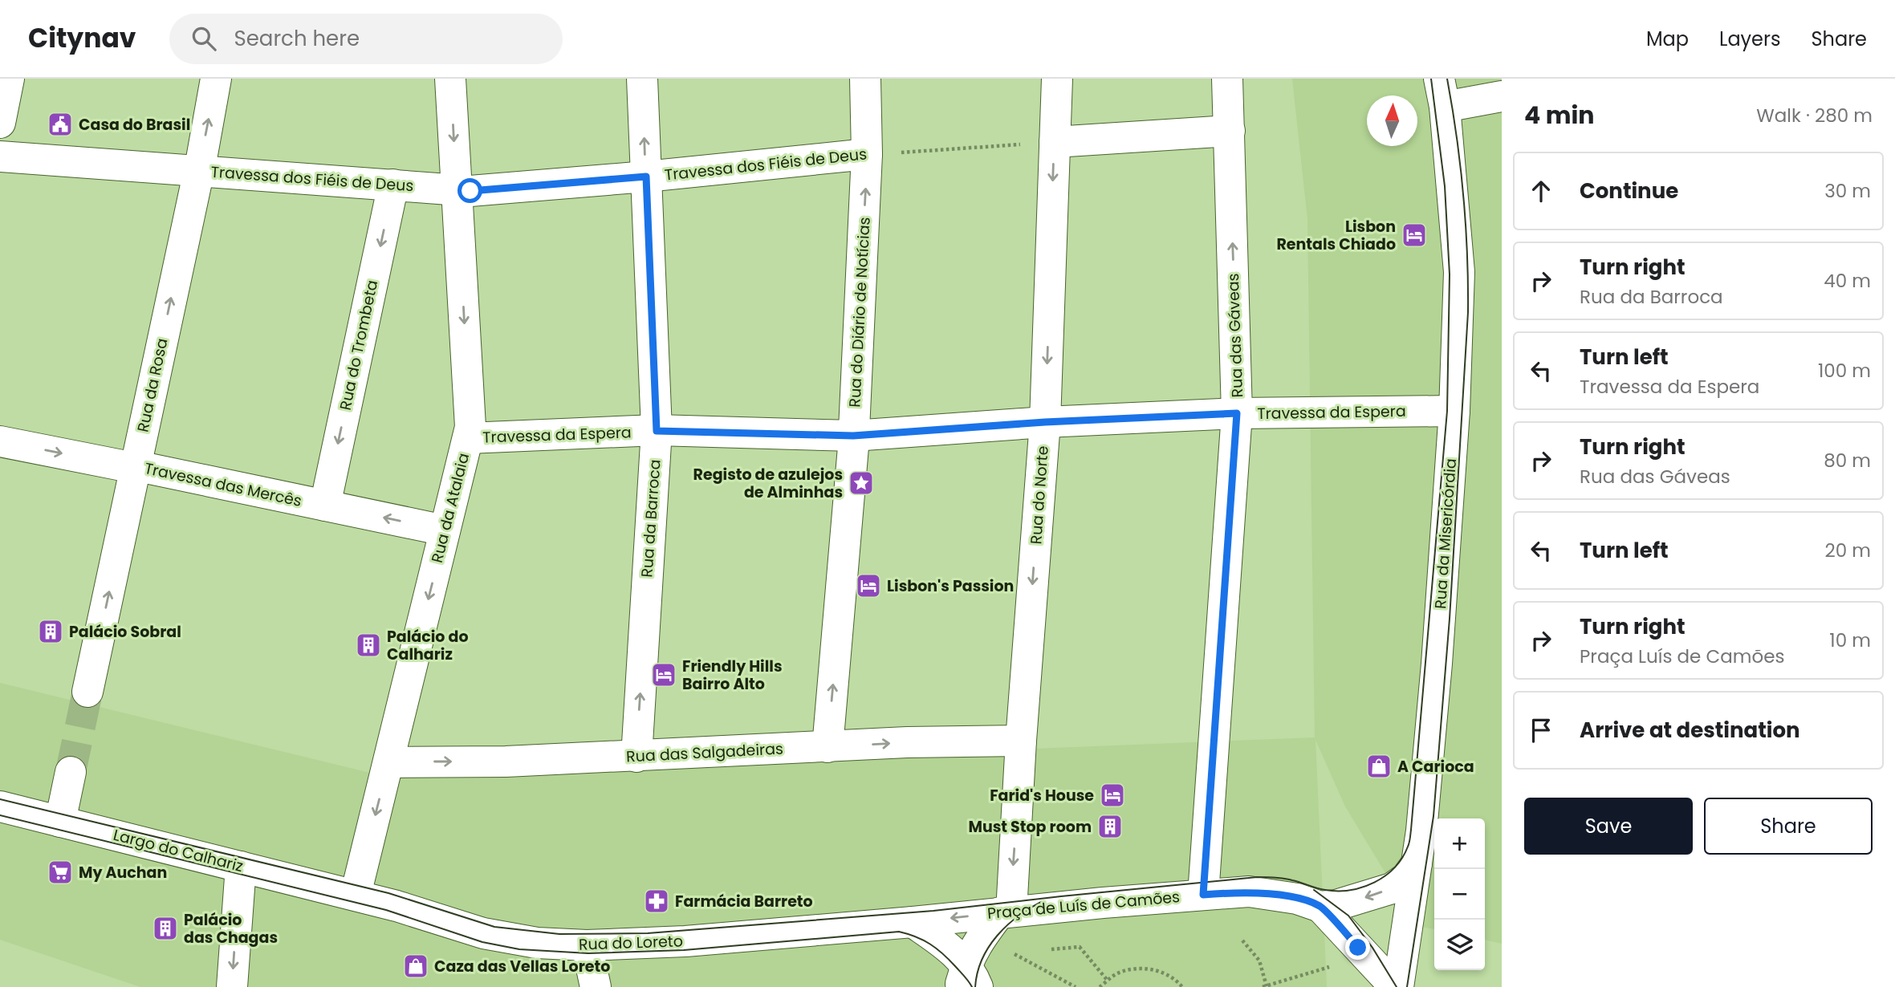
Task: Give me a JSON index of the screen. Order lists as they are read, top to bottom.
{
  "streets": {
    "street": [
      "Travessa dos Fiéis de Deus",
      "Rua do Diário de Notícias",
      "Rua das Gáveas",
      "Rua do Trombeta",
      "Rua da Rosa",
      "Travessa da Espera",
      "Travessa das Mercês",
      "Rua do Norte",
      "Rua da Atalaia",
      "Rua da Barroca",
      "Rua da Misericórdia",
      "Rua das Salgadeiras",
      "Largo do Calhariz",
      "Praça de Luís de Camões",
      "Rua do Loreto"
    ]
  },
  "crossings": [
    ["Travessa dos Fiéis de Deus", "Rua do Diário de Notícias"],
    ["Travessa dos Fiéis de Deus", "Rua do Trombeta"],
    ["Travessa dos Fiéis de Deus", "Rua da Rosa"],
    ["Travessa dos Fiéis de Deus", "Rua do Norte"],
    ["Travessa dos Fiéis de Deus", "Rua da Atalaia"],
    ["Travessa dos Fiéis de Deus", "Rua da Barroca"],
    ["Rua do Diário de Notícias", "Travessa da Espera"],
    ["Rua do Diário de Notícias", "Rua das Salgadeiras"],
    ["Rua das Gáveas", "Travessa da Espera"],
    ["Rua das Gáveas", "Praça de Luís de Camões"],
    ["Rua do Trombeta", "Travessa das Mercês"],
    ["Rua da Rosa", "Travessa das Mercês"],
    ["Travessa da Espera", "Rua do Norte"],
    ["Travessa da Espera", "Rua da Atalaia"],
    ["Travessa da Espera", "Rua da Barroca"],
    ["Travessa da Espera", "Rua da Misericórdia"],
    ["Travessa das Mercês", "Rua da Atalaia"],
    ["Rua do Norte", "Rua das Salgadeiras"],
    ["Rua do Norte", "Praça de Luís de Camões"],
    ["Rua da Atalaia", "Rua das Salgadeiras"],
    ["Rua da Atalaia", "Largo do Calhariz"],
    ["Rua da Atalaia", "Rua do Loreto"],
    ["Rua da Barroca", "Rua das Salgadeiras"],
    ["Largo do Calhariz", "Rua do Loreto"],
    ["Praça de Luís de Camões", "Rua do Loreto"]
  ],
  "one_way": [
    "Rua do Diário de Notícias",
    "Rua do Trombeta",
    "Rua da Rosa",
    "Rua do Norte",
    "Rua da Atalaia",
    "Rua da Barroca",
    "Rua das Salgadeiras"
  ],
  "places": {
    "public building": ["Casa do Brasil"],
    "hotel": [
      "Lisbon Rentals Chiado",
      "Lisbon's Passion",
      "Friendly Hills Bairro Alto",
      "Farid's House"
    ],
    "place": ["Registo de azulejos de Alminhas"],
    "building": [
      "Palácio Sobral",
      "Palácio do Calhariz",
      "Must Stop room",
      "Palácio das Chagas"
    ],
    "shop": ["A Carioca", "Caza das Vellas Loreto"],
    "supermarket": ["My Auchan"],
    "pharmacy": ["Farmácia Barreto"]
  },
  "north": "top",
  "page": {
    "header": "Citynav",
    "search": "Search here",
    "nav": ["Map", "Layers", "Share"],
    "heading": ["4 min", "Walk · 280 m"],
    "list": [
      ["Continue", "30 m"],
      ["Turn right", "Rua da Barroca", "40 m"],
      ["Turn left", "Travessa da Espera", "100 m"],
      ["Turn right", "Rua das Gáveas", "80 m"],
      ["Turn left", "20 m"],
      ["Turn right", "Praça Luís de Camões", "10 m"],
      "Arrive at destination"
    ],
    "buttons": ["Save", "Share"],
    "map_buttons": ["+", "−"]
  }
}
